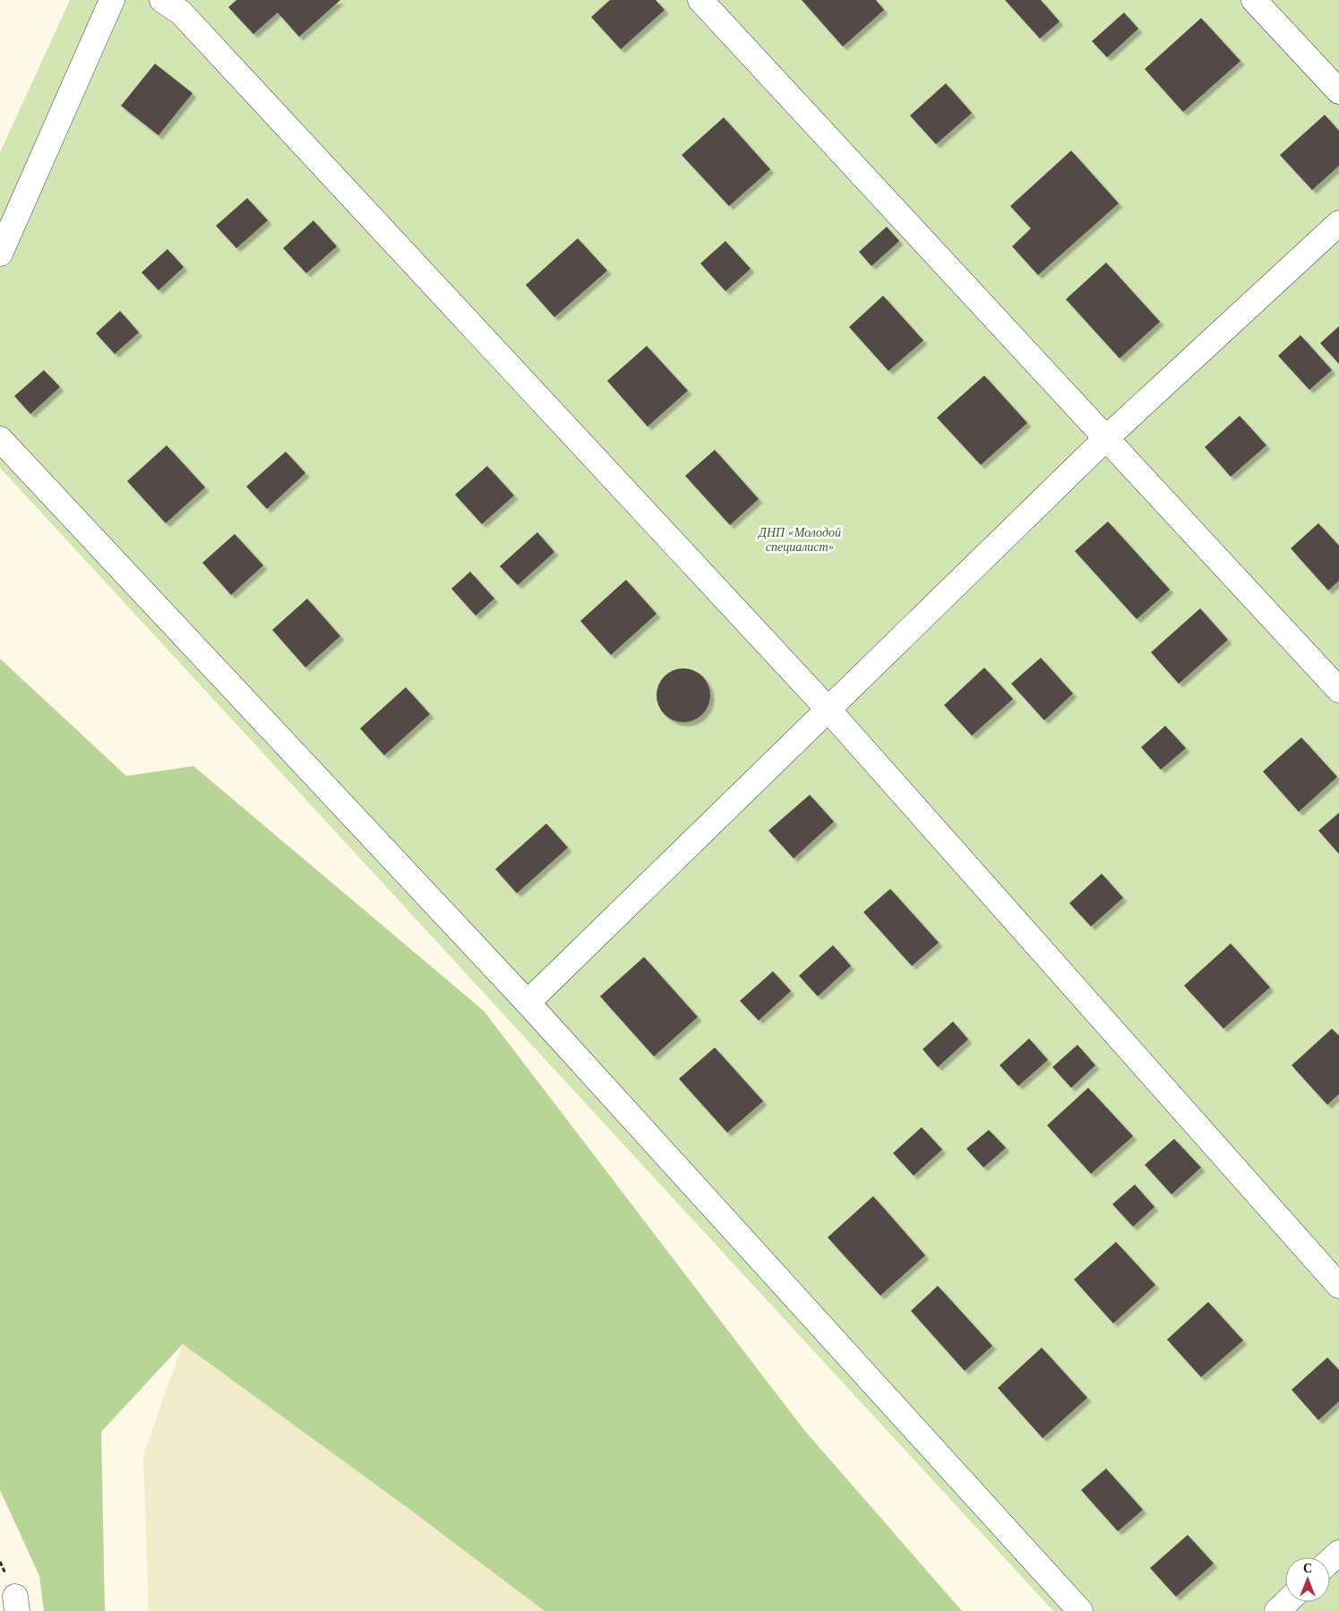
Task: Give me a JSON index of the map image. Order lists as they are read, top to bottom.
{
  "parks": ["ДНП «Молодой специалист»"],
  "north": "top"
}
